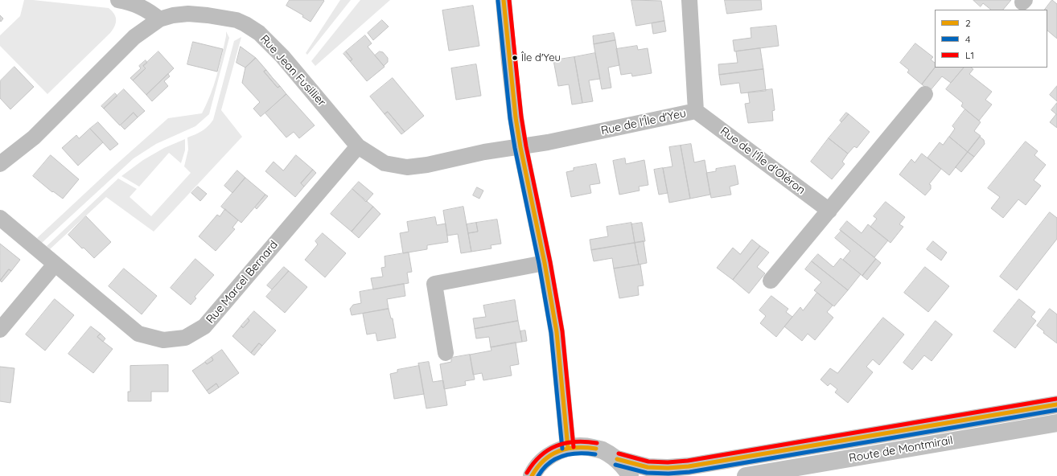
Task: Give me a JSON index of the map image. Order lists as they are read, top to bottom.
{
  "streets": {
    "main road": ["Route de Montmirail"],
    "street": [
      "Rue Jean Fusillier",
      "Rue de l'Île d'Yeu",
      "Rue de l'Île d'Oléron",
      "Rue Marcel Bernard"
    ]
  },
  "crossings": [
    ["Rue Jean Fusillier", "Rue de l'Île d'Yeu"],
    ["Rue Jean Fusillier", "Rue Marcel Bernard"],
    ["Rue de l'Île d'Yeu", "Rue de l'Île d'Oléron"]
  ],
  "places": ["Île d'Yeu"],
  "lines": ["transit line 2", "transit line L1", "transit line 4"],
  "legend": ["2", "4", "L1"]
}
